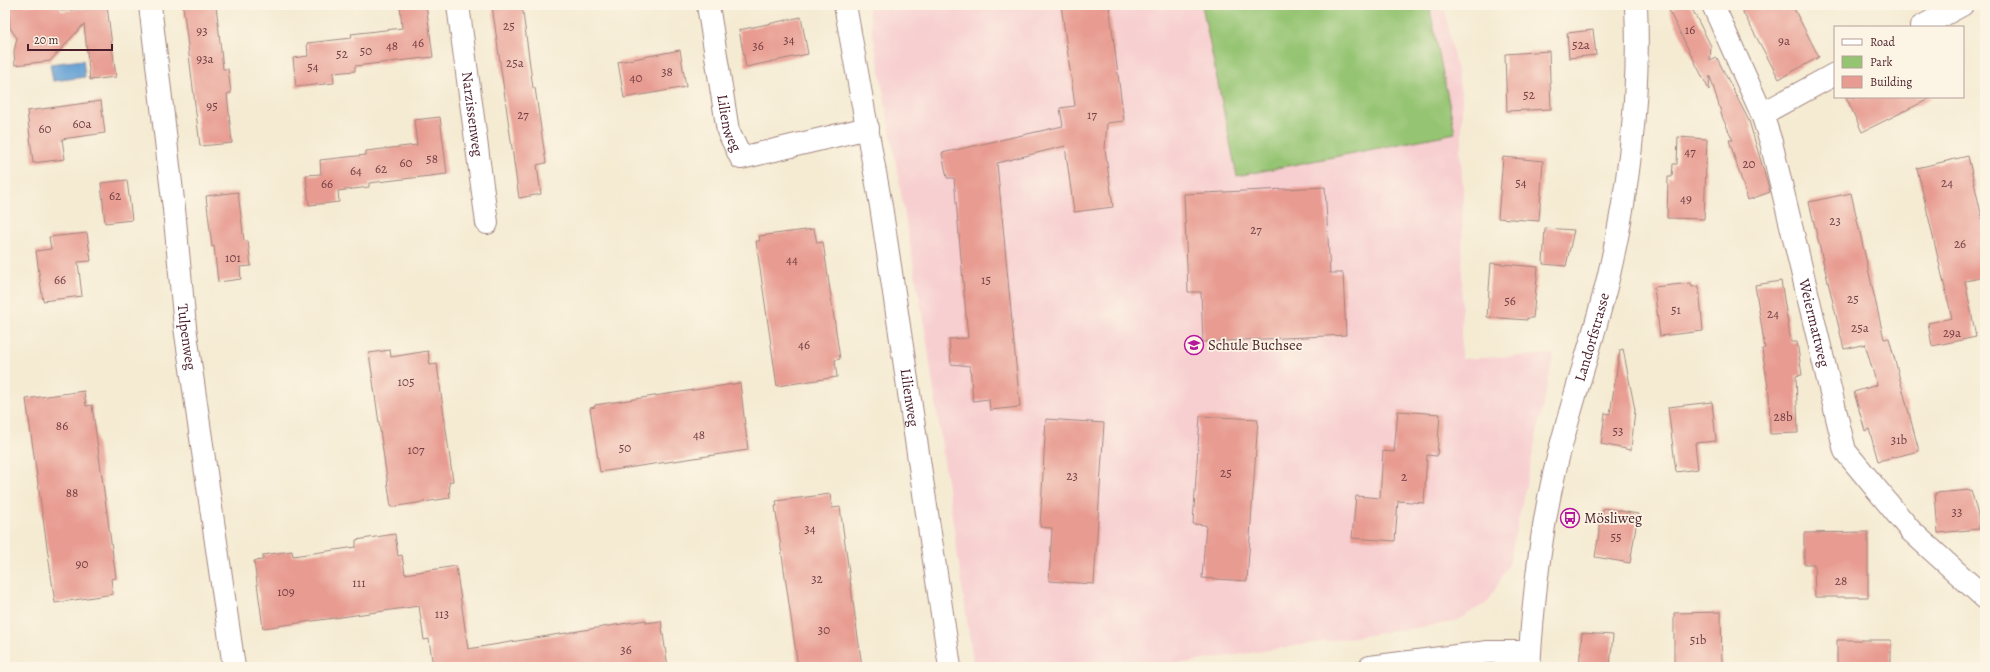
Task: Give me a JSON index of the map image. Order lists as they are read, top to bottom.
{
  "streets": {
    "street": [
      "Narzissenweg",
      "Lilienweg",
      "Weiermattweg",
      "Tulpenweg",
      "Landorfstrasse"
    ]
  },
  "places": {
    "school or university": ["Schule Buchsee"],
    "bus stop": ["Mösliweg"]
  },
  "house_numbers": [
    "25",
    "16",
    "93",
    "34",
    "9a",
    "46",
    "52a",
    "48",
    "36",
    "50",
    "52",
    "93a",
    "25a",
    "54",
    "38",
    "40",
    "52",
    "95",
    "27",
    "17",
    "60a",
    "60",
    "47",
    "58",
    "60",
    "20",
    "62",
    "64",
    "54",
    "24",
    "66",
    "62",
    "49",
    "23",
    "27",
    "26",
    "101",
    "44",
    "66",
    "15",
    "25",
    "56",
    "51",
    "24",
    "25a",
    "29a",
    "46",
    "105",
    "28b",
    "86",
    "53",
    "48",
    "31b",
    "50",
    "107",
    "25",
    "23",
    "2",
    "88",
    "33",
    "34",
    "55",
    "90",
    "32",
    "28",
    "111",
    "109",
    "113",
    "30",
    "51b",
    "36"
  ],
  "legend": ["Road", "Park", "Building"],
  "scale_bar": "20 m"
}
